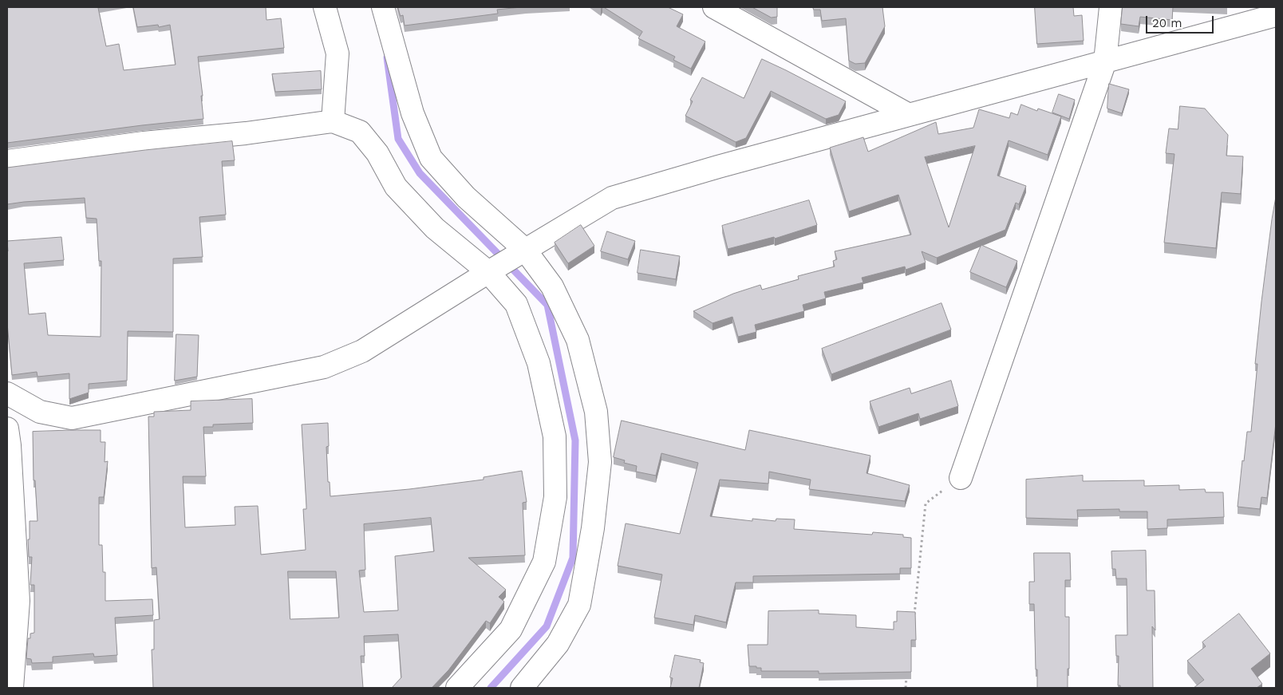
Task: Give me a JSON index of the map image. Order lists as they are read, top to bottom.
{
  "scale_bar": "20 m"
}
